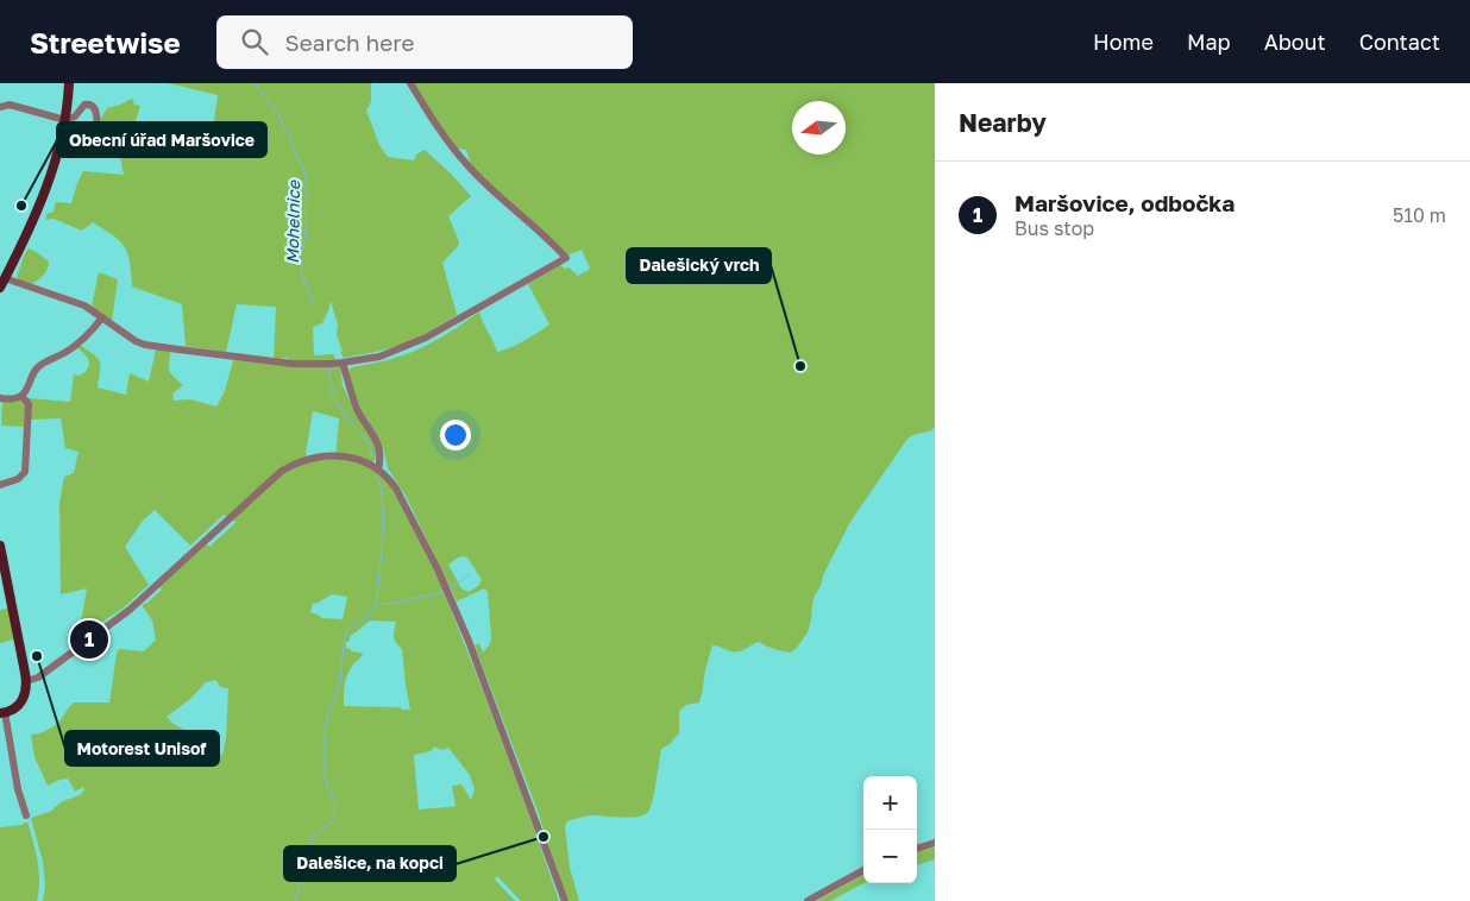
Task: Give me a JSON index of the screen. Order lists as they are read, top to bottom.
{
  "water": ["Mohelnice"],
  "places": [
    "Obecní úřad Maršovice",
    "Dalešický vrch",
    "Motorest Unisof",
    "Dalešice, na kopci"
  ],
  "north": "left",
  "page": {
    "header": "Streetwise",
    "search": "Search here",
    "nav": [
      "Home",
      "Map",
      "About",
      "Contact"
    ],
    "heading": "Nearby",
    "list": [
      {
        "mark": "1",
        "name": "Maršovice, odbočka",
        "note": "Bus stop",
        "value": "510 m"
      }
    ],
    "pins": "1",
    "map_buttons": ["+", "−"]
  }
}
